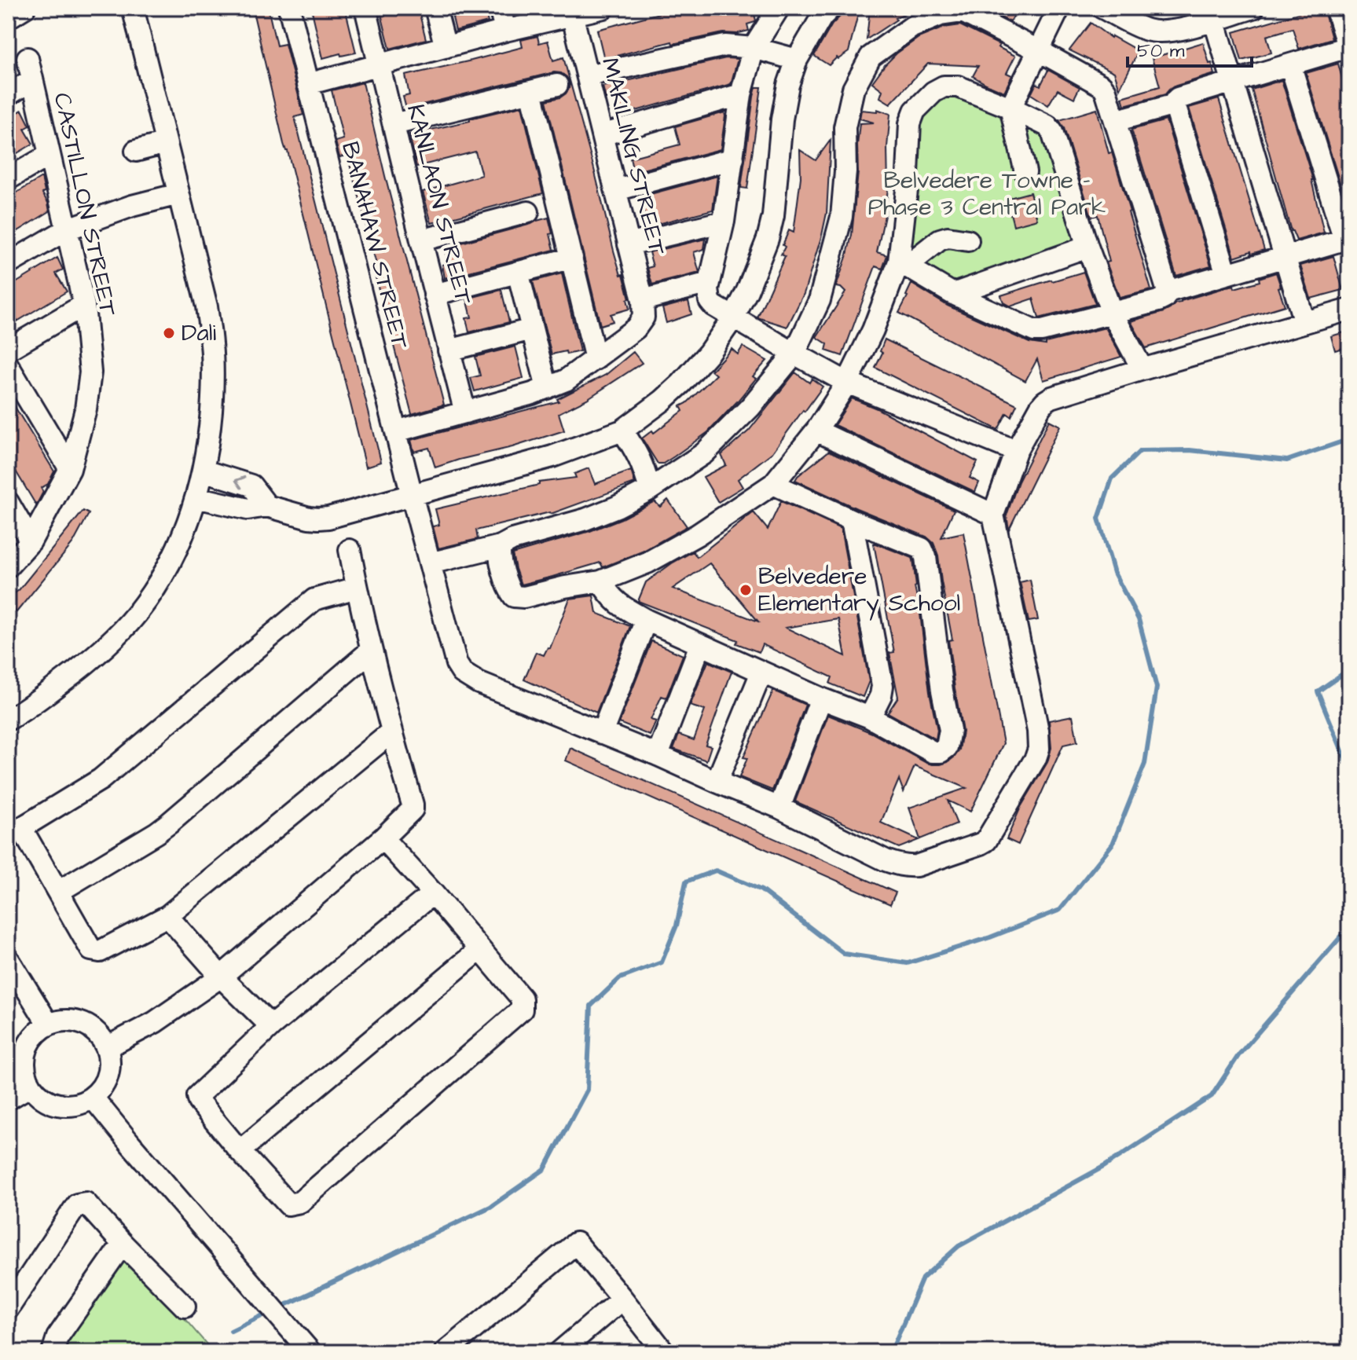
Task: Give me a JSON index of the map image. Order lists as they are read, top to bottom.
{
  "streets": {
    "street": [
      "MAKILING STREET",
      "CASTILLON STREET",
      "KANLAON STREET",
      "BANAHAW STREET"
    ]
  },
  "parks": ["Belvedere Towne - Phase 3 Central Park"],
  "places": ["Dali", "Belvedere Elementary School"],
  "scale_bar": "50 m"
}
